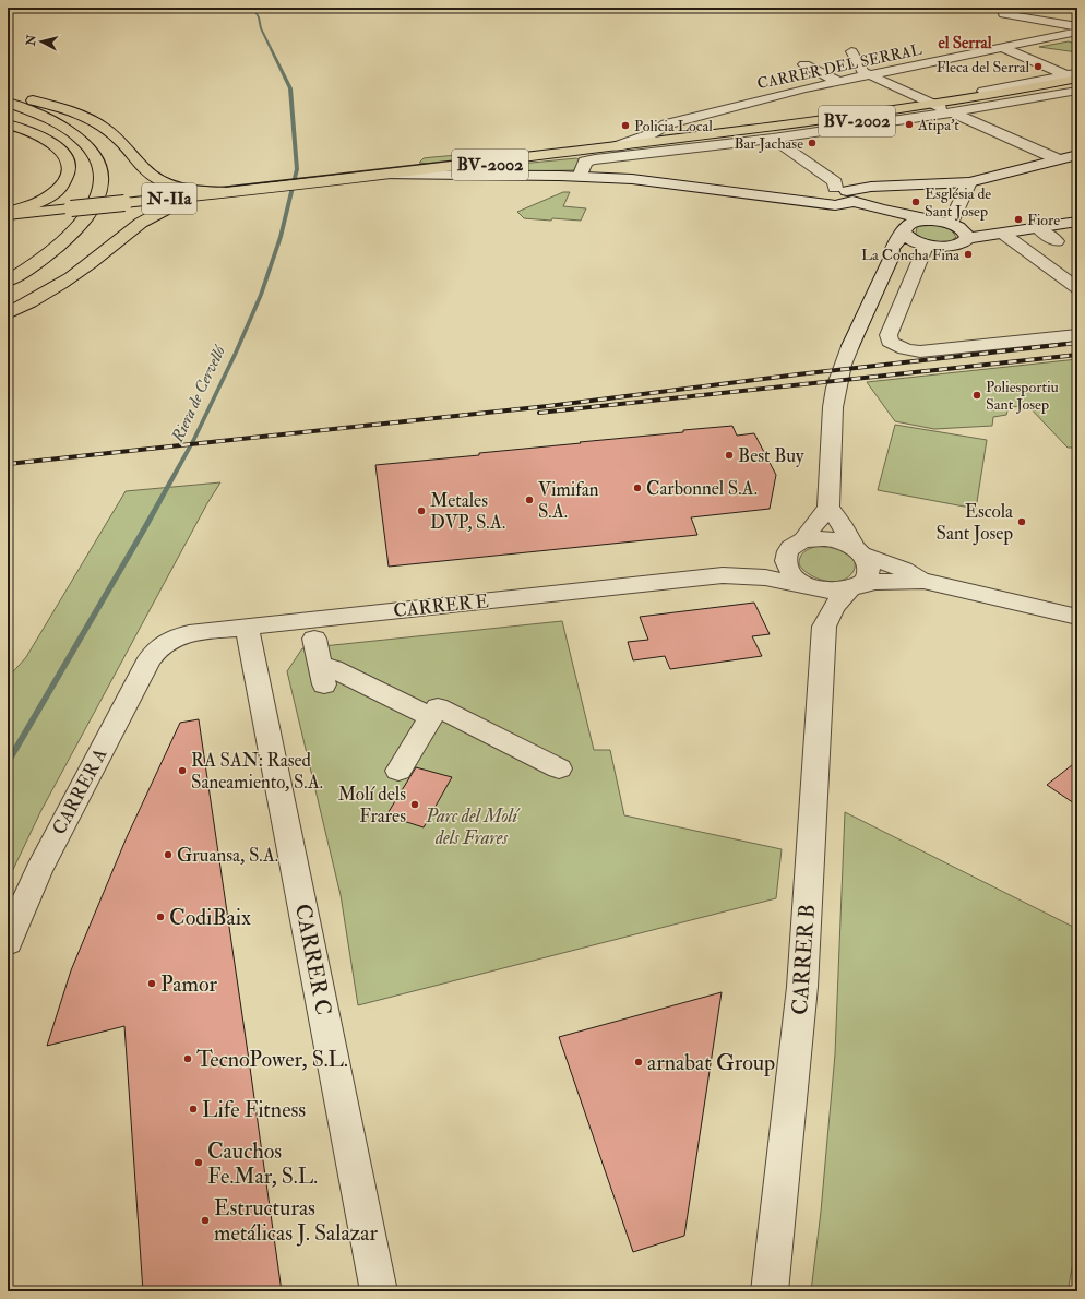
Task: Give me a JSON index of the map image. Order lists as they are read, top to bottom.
{
  "streets": {
    "main road": ["BV-2002", "N-IIa"],
    "street": [
      "CARRER DEL SERRAL",
      "CARRER E",
      "CARRER A",
      "CARRER C",
      "CARRER B"
    ]
  },
  "crossings": [
    ["CARRER DEL SERRAL", "BV-2002"],
    ["BV-2002", "N-IIa"],
    ["CARRER E", "CARRER A"],
    ["CARRER E", "CARRER C"],
    ["CARRER E", "CARRER B"]
  ],
  "districts": ["el Serral"],
  "water": ["Riera de Cervelló"],
  "parks": ["Parc del Molí dels Frares"],
  "places": [
    "Fleca del Serral",
    "Atipa't",
    "Policia Local",
    "Bar Jachase",
    "Església de Sant Josep",
    "Fiore",
    "La Concha Fina",
    "Poliesportiu Sant Josep",
    "Best Buy",
    "Carbonnel S.A.",
    "Vimifan S.A.",
    "Metales DVP, S.A.",
    "Escola Sant Josep",
    "RA SAN: Rased Saneamiento, S.A.",
    "Molí dels Frares",
    "Gruansa, S.A.",
    "CodiBaix",
    "Pamor",
    "TecnoPower, S.L.",
    "arnabat Group",
    "Life Fitness",
    "Cauchos Fe.Mar, S.L.",
    "Estructuras metálicas J. Salazar"
  ],
  "north": "left"
}
